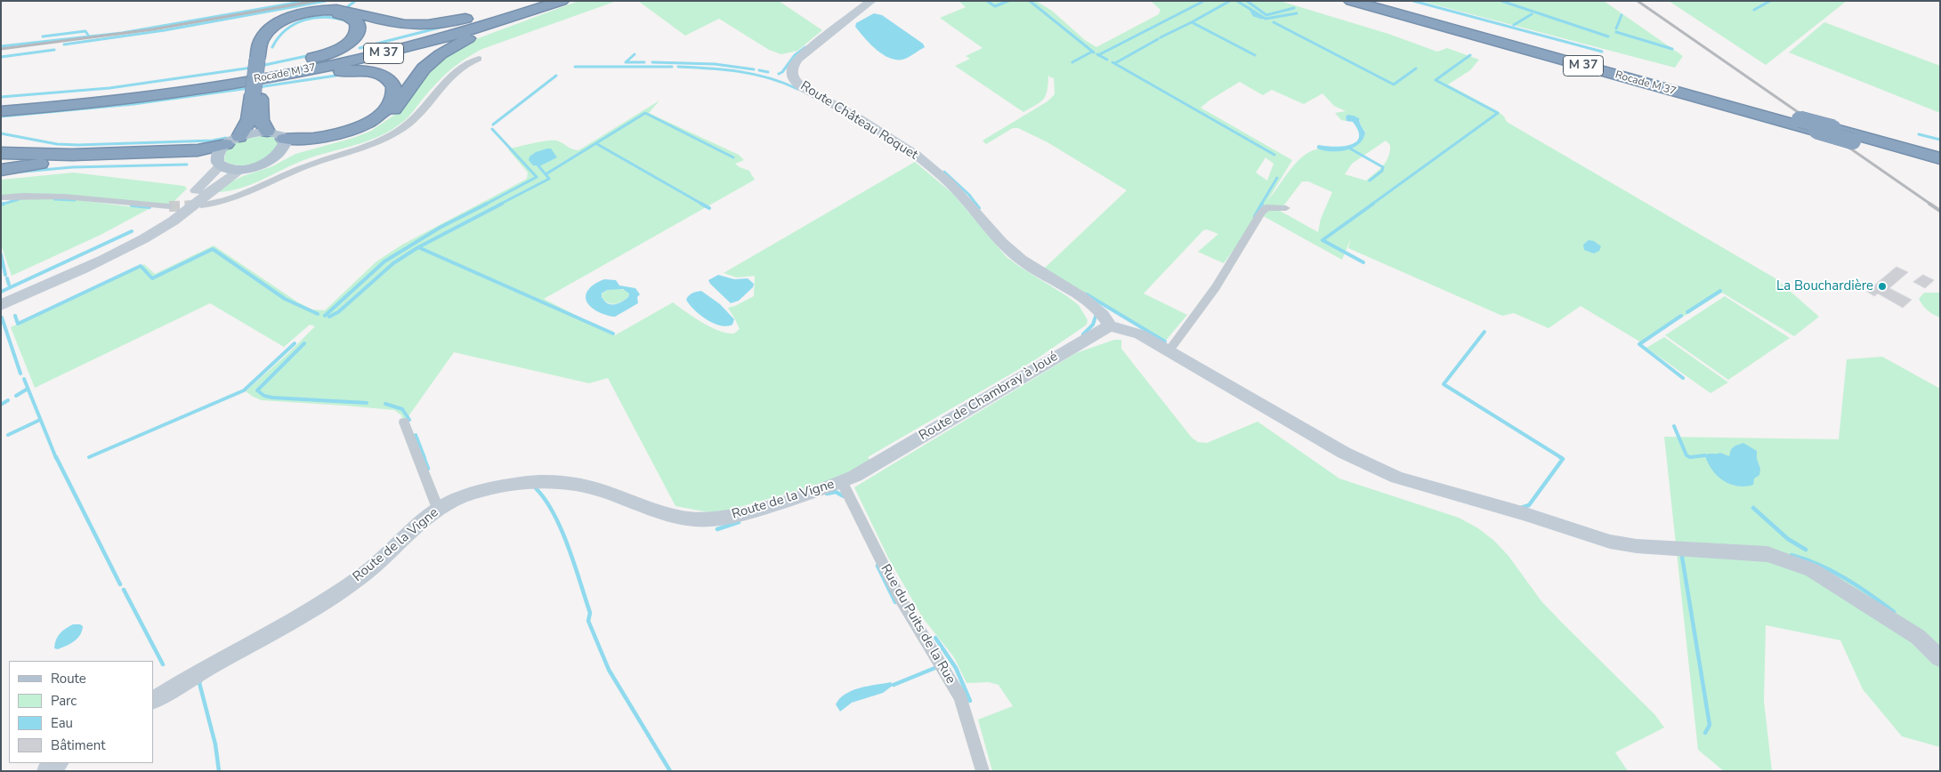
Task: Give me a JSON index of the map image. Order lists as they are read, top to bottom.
{
  "streets": {
    "highway": ["M 37", "Rocade M 37"],
    "street": [
      "Route Château Roquet",
      "Route de Chambray à Joué",
      "Route de la Vigne",
      "Rue du Puits de la Rue"
    ]
  },
  "crossings": [
    ["M 37", "Rocade M 37"],
    ["Route Château Roquet", "Route de Chambray à Joué"],
    ["Route de Chambray à Joué", "Route de la Vigne"],
    ["Route de la Vigne", "Rue du Puits de la Rue"]
  ],
  "places": ["La Bouchardière"],
  "legend": [
    "Route",
    "Parc",
    "Eau",
    "Bâtiment"
  ]
}
